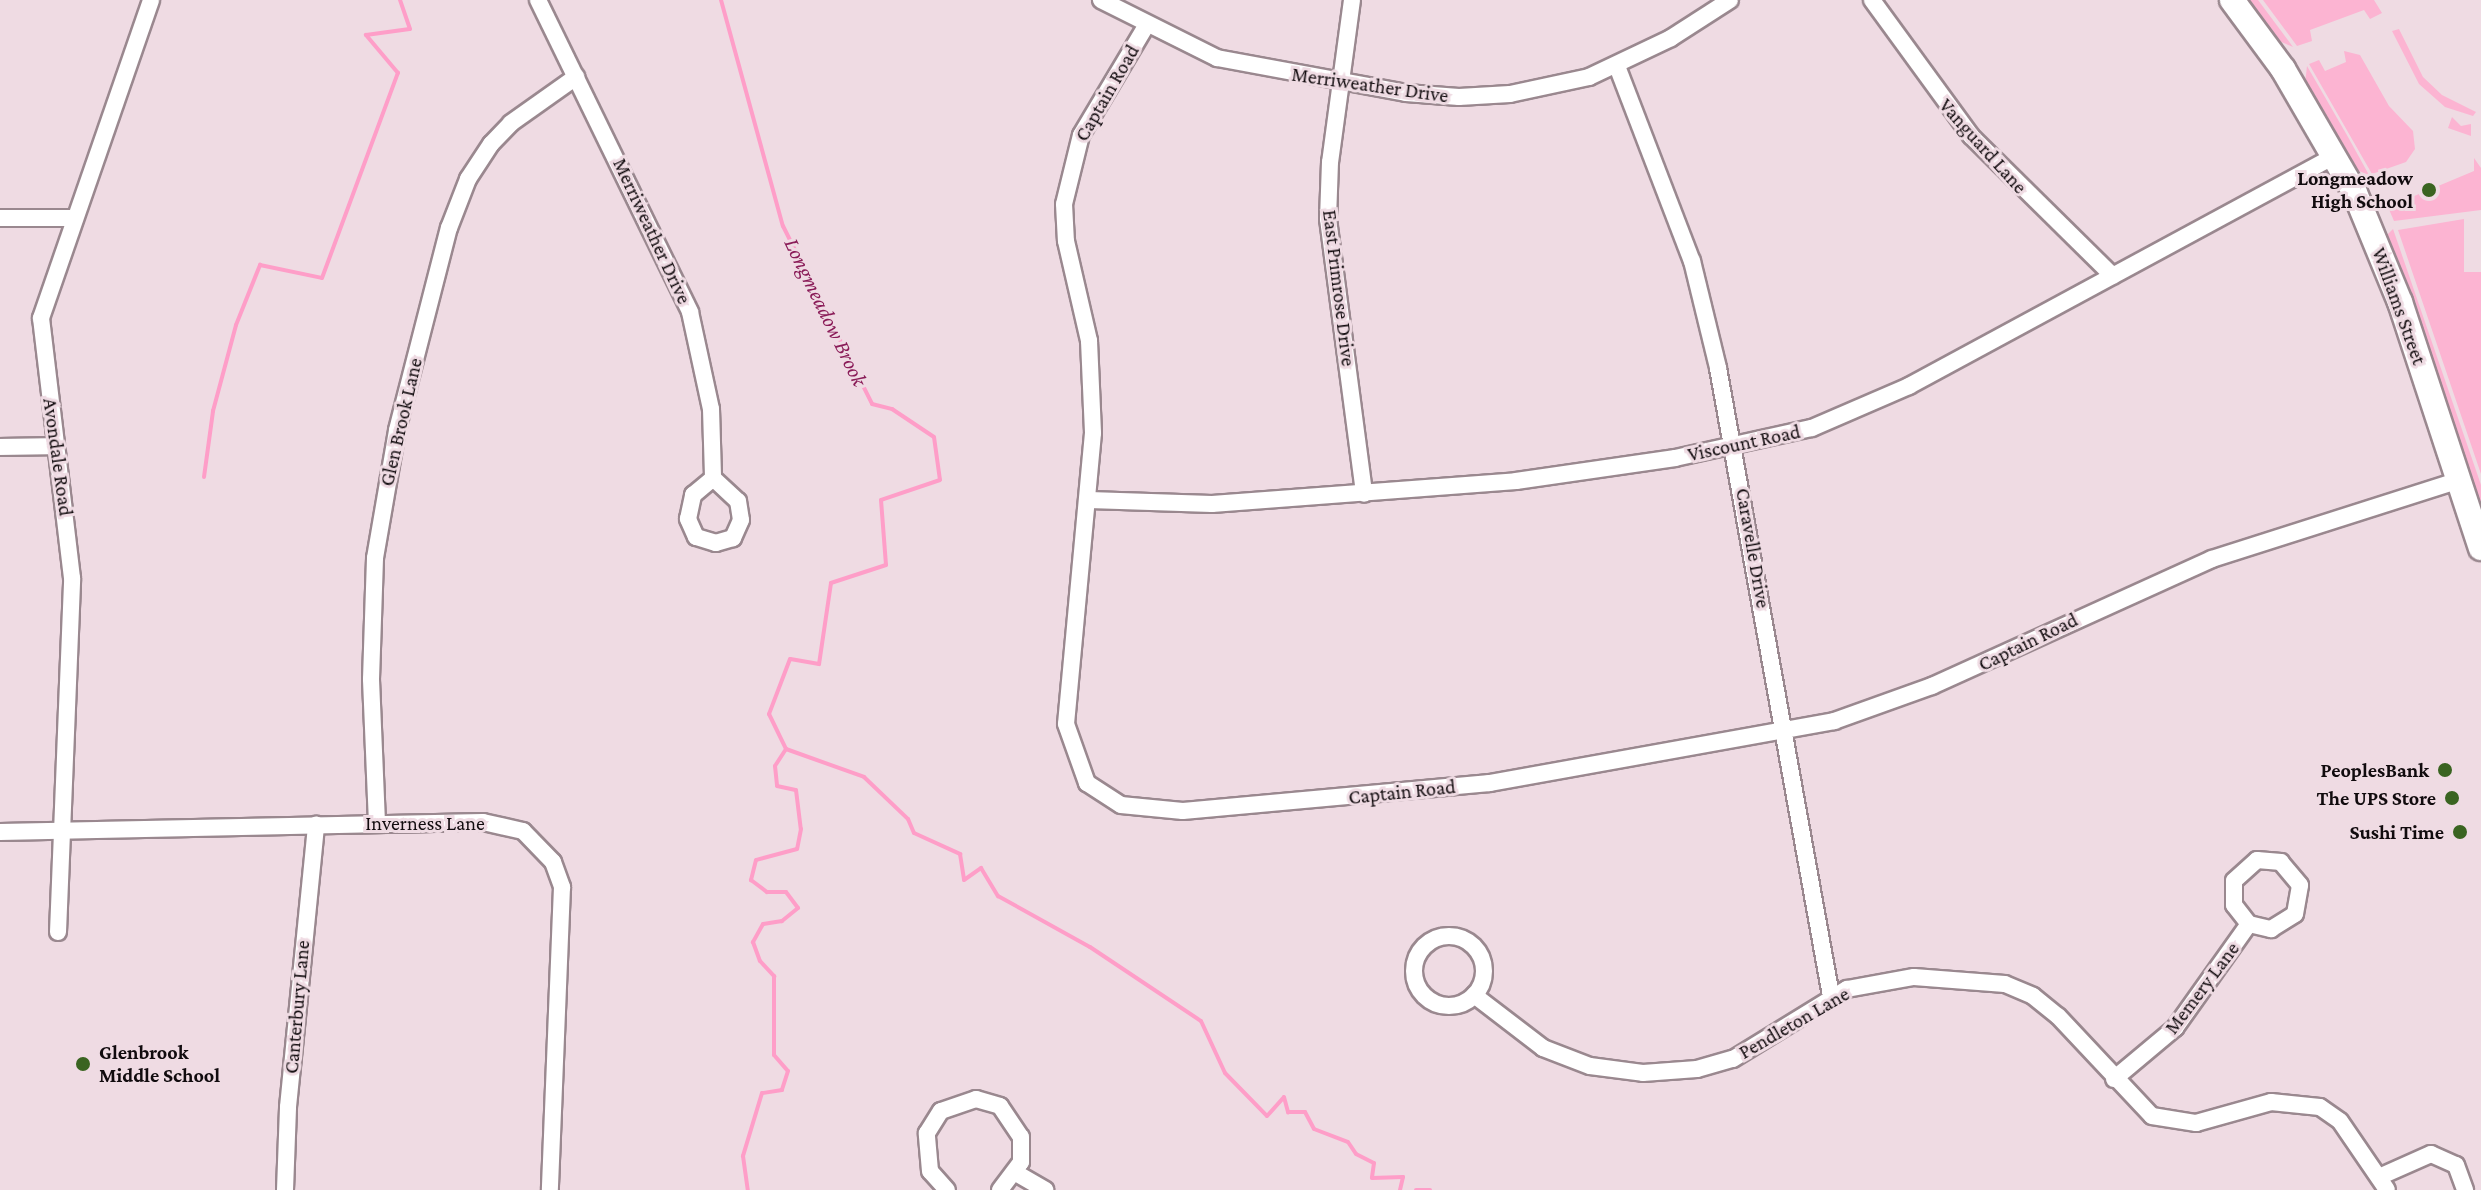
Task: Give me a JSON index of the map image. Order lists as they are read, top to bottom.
{
  "streets": {
    "main road": ["Williams Street"],
    "street": [
      "Merriweather Drive",
      "Captain Road",
      "Vanguard Lane",
      "East Primrose Drive",
      "Glen Brook Lane",
      "Viscount Road",
      "Avondale Road",
      "Caravelle Drive",
      "Inverness Lane",
      "Memery Lane",
      "Canterbury Lane",
      "Pendleton Lane"
    ]
  },
  "crossings": [
    ["Merriweather Drive", "Captain Road"],
    ["Merriweather Drive", "East Primrose Drive"],
    ["Merriweather Drive", "Glen Brook Lane"],
    ["Merriweather Drive", "Caravelle Drive"],
    ["Captain Road", "Williams Street"],
    ["Captain Road", "Viscount Road"],
    ["Captain Road", "Caravelle Drive"],
    ["Vanguard Lane", "Viscount Road"],
    ["East Primrose Drive", "Viscount Road"],
    ["Williams Street", "Viscount Road"],
    ["Glen Brook Lane", "Inverness Lane"],
    ["Viscount Road", "Caravelle Drive"],
    ["Avondale Road", "Inverness Lane"],
    ["Caravelle Drive", "Pendleton Lane"],
    ["Inverness Lane", "Canterbury Lane"],
    ["Memery Lane", "Pendleton Lane"]
  ],
  "water": ["Longmeadow Brook"],
  "places": [
    "Longmeadow High School",
    "PeoplesBank",
    "The UPS Store",
    "Sushi Time",
    "Glenbrook Middle School"
  ]
}
